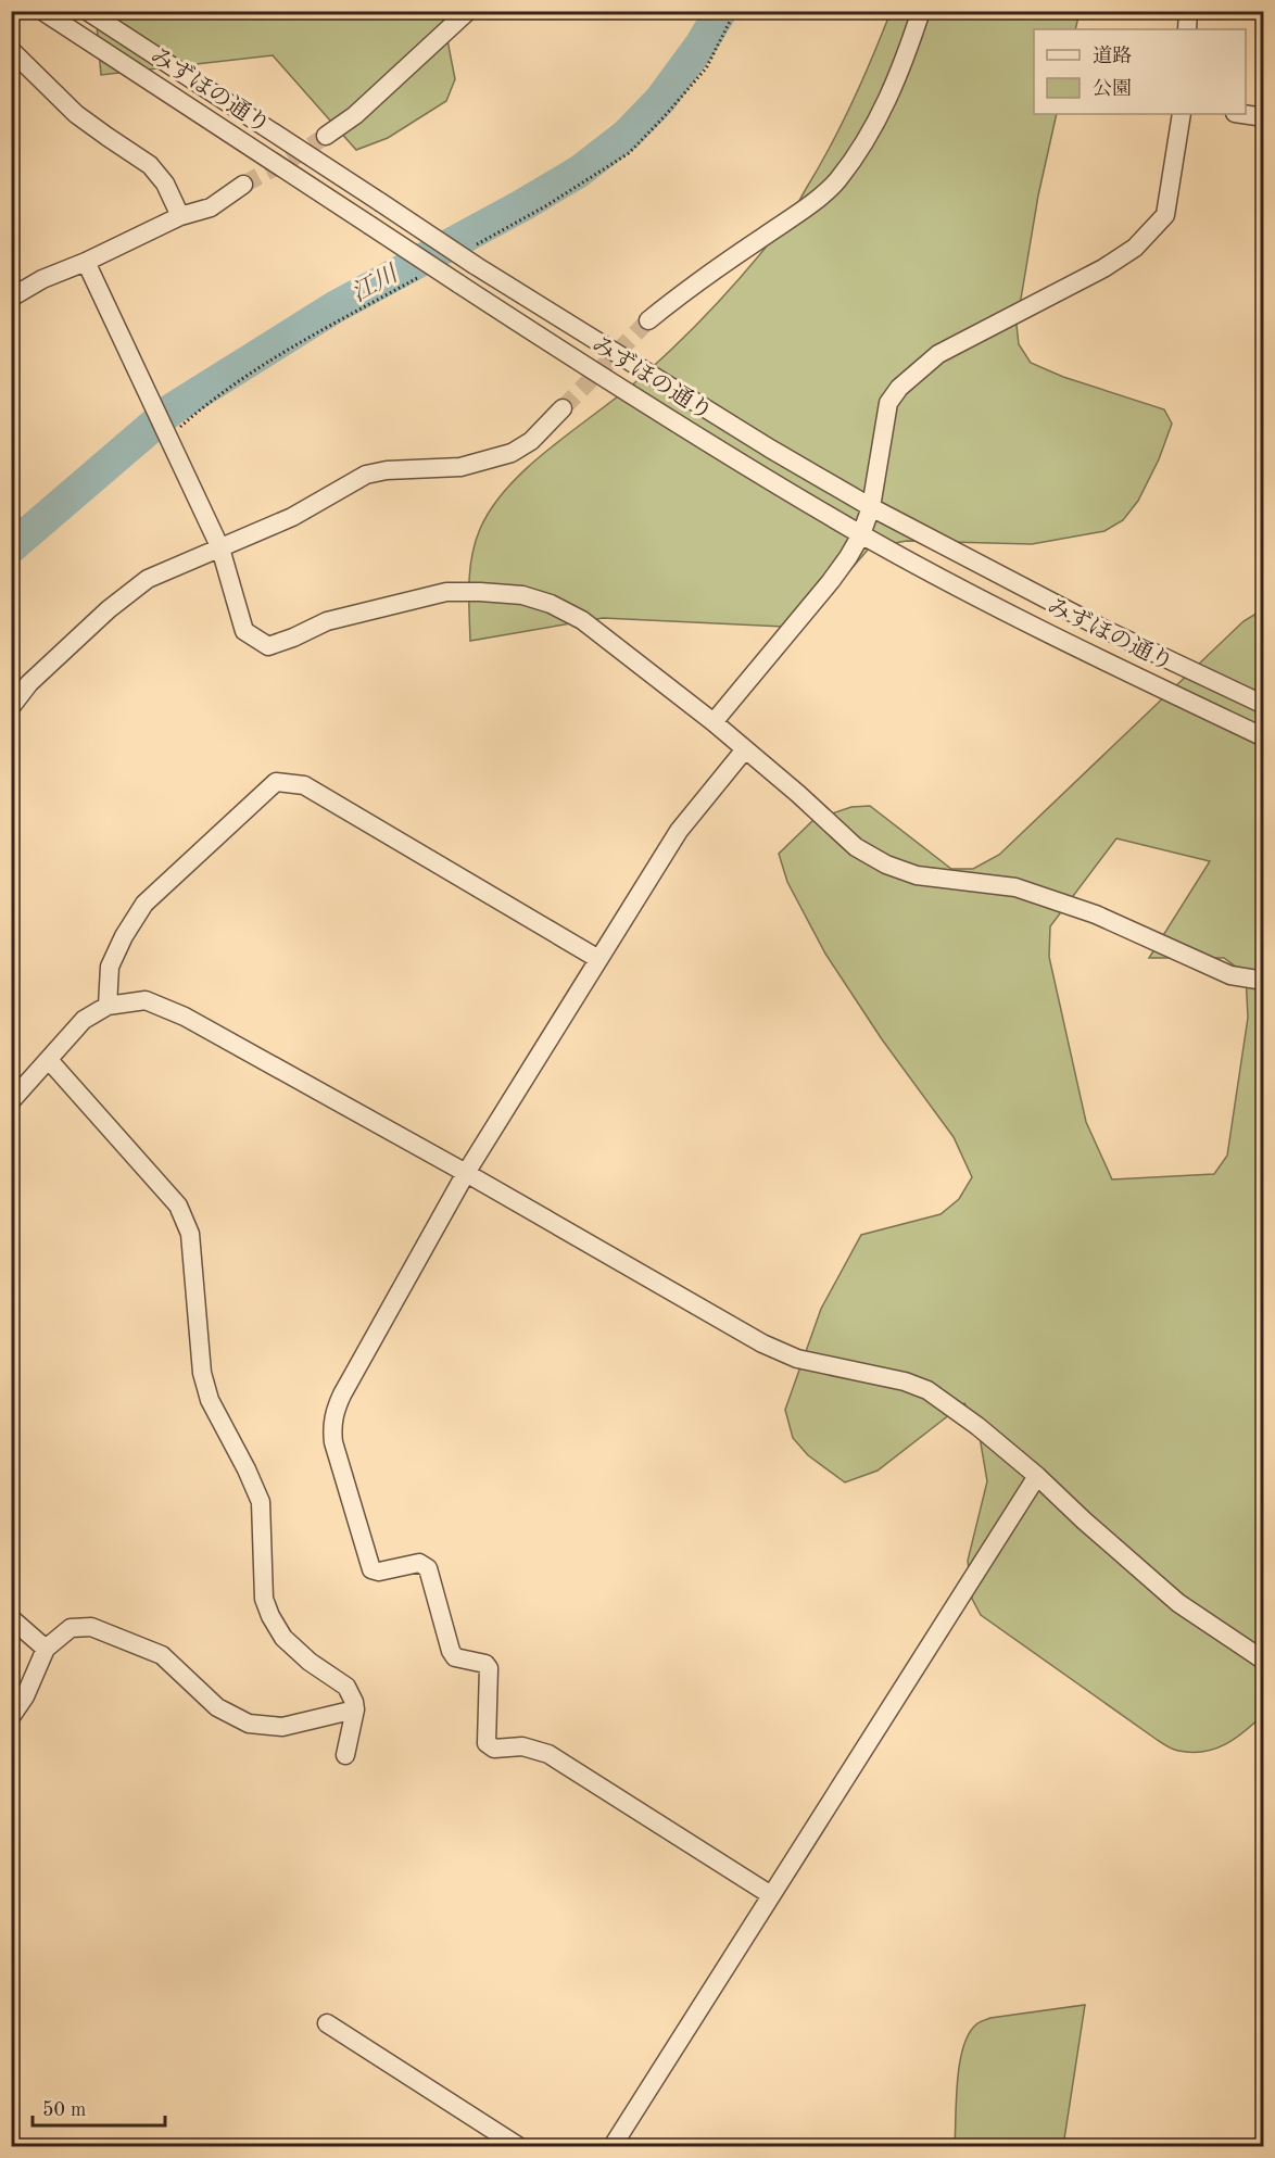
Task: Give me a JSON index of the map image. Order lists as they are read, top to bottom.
{
  "streets": {
    "street": ["みずほの通り"]
  },
  "water": ["江川"],
  "legend": ["道路", "公園"],
  "scale_bar": "50 m"
}
